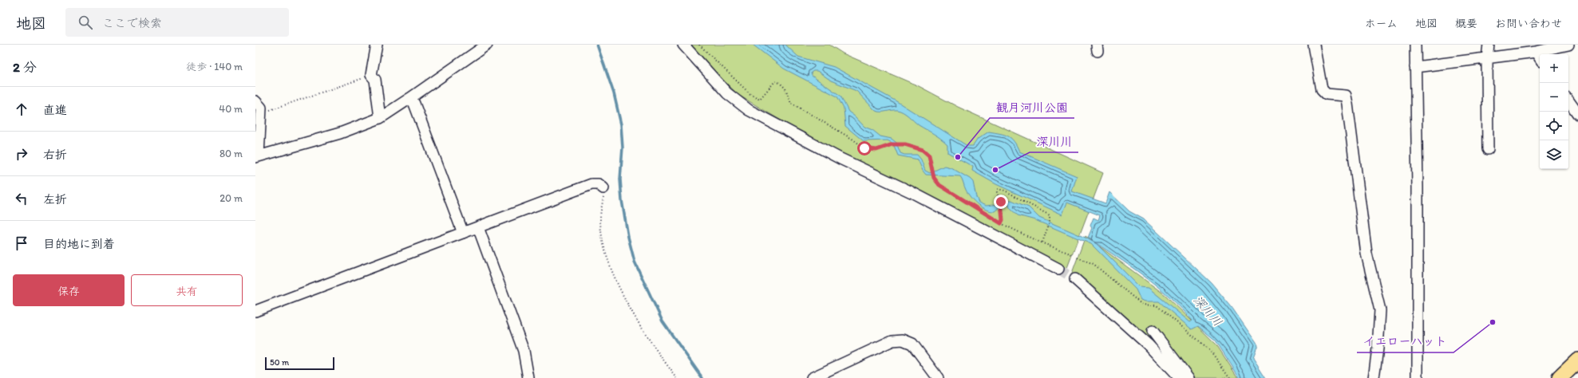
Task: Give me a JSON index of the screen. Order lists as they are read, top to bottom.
{
  "water": ["深川川"],
  "places": ["観月河川公園", "深川川", "イエローハット"],
  "scale_bar": "50 m",
  "page": {
    "header": "地図",
    "search": "ここで検索",
    "nav": [
      "ホーム",
      "地図",
      "概要",
      "お問い合わせ"
    ],
    "heading": ["2 分", "徒歩 · 140 m"],
    "map_buttons": ["+", "−"],
    "list": [
      ["直進", "40 m"],
      ["右折", "80 m"],
      ["左折", "20 m"],
      "目的地に到着"
    ],
    "buttons": ["保存", "共有"],
    "scale": "50 m"
  }
}
